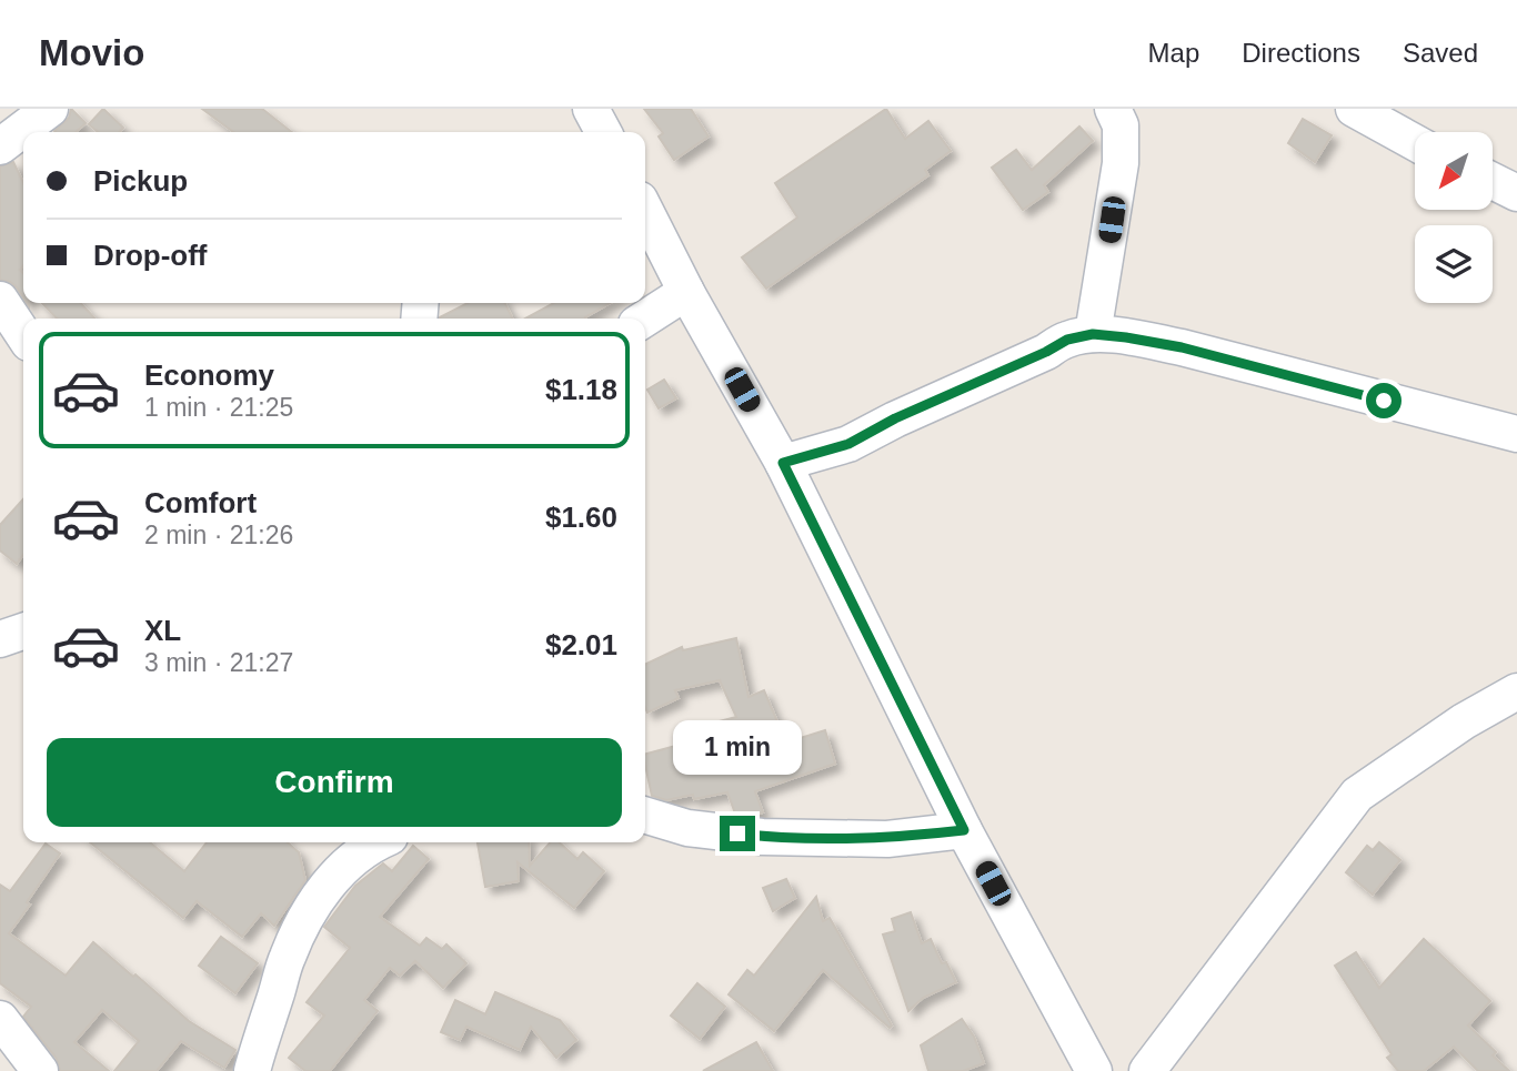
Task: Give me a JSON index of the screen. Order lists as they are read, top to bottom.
{
  "north": "bottom left",
  "page": {
    "header": "Movio",
    "nav": ["Map", "Directions", "Saved"],
    "banner": ["Pickup", "Drop-off"],
    "list": [
      {
        "name": "Economy",
        "note": "1 min · 21:25",
        "value": "$1.18"
      },
      {
        "name": "Comfort",
        "note": "2 min · 21:26",
        "value": "$1.60"
      },
      {
        "name": "XL",
        "note": "3 min · 21:27",
        "value": "$2.01"
      }
    ],
    "bubble": "1 min",
    "buttons": "Confirm"
  }
}
